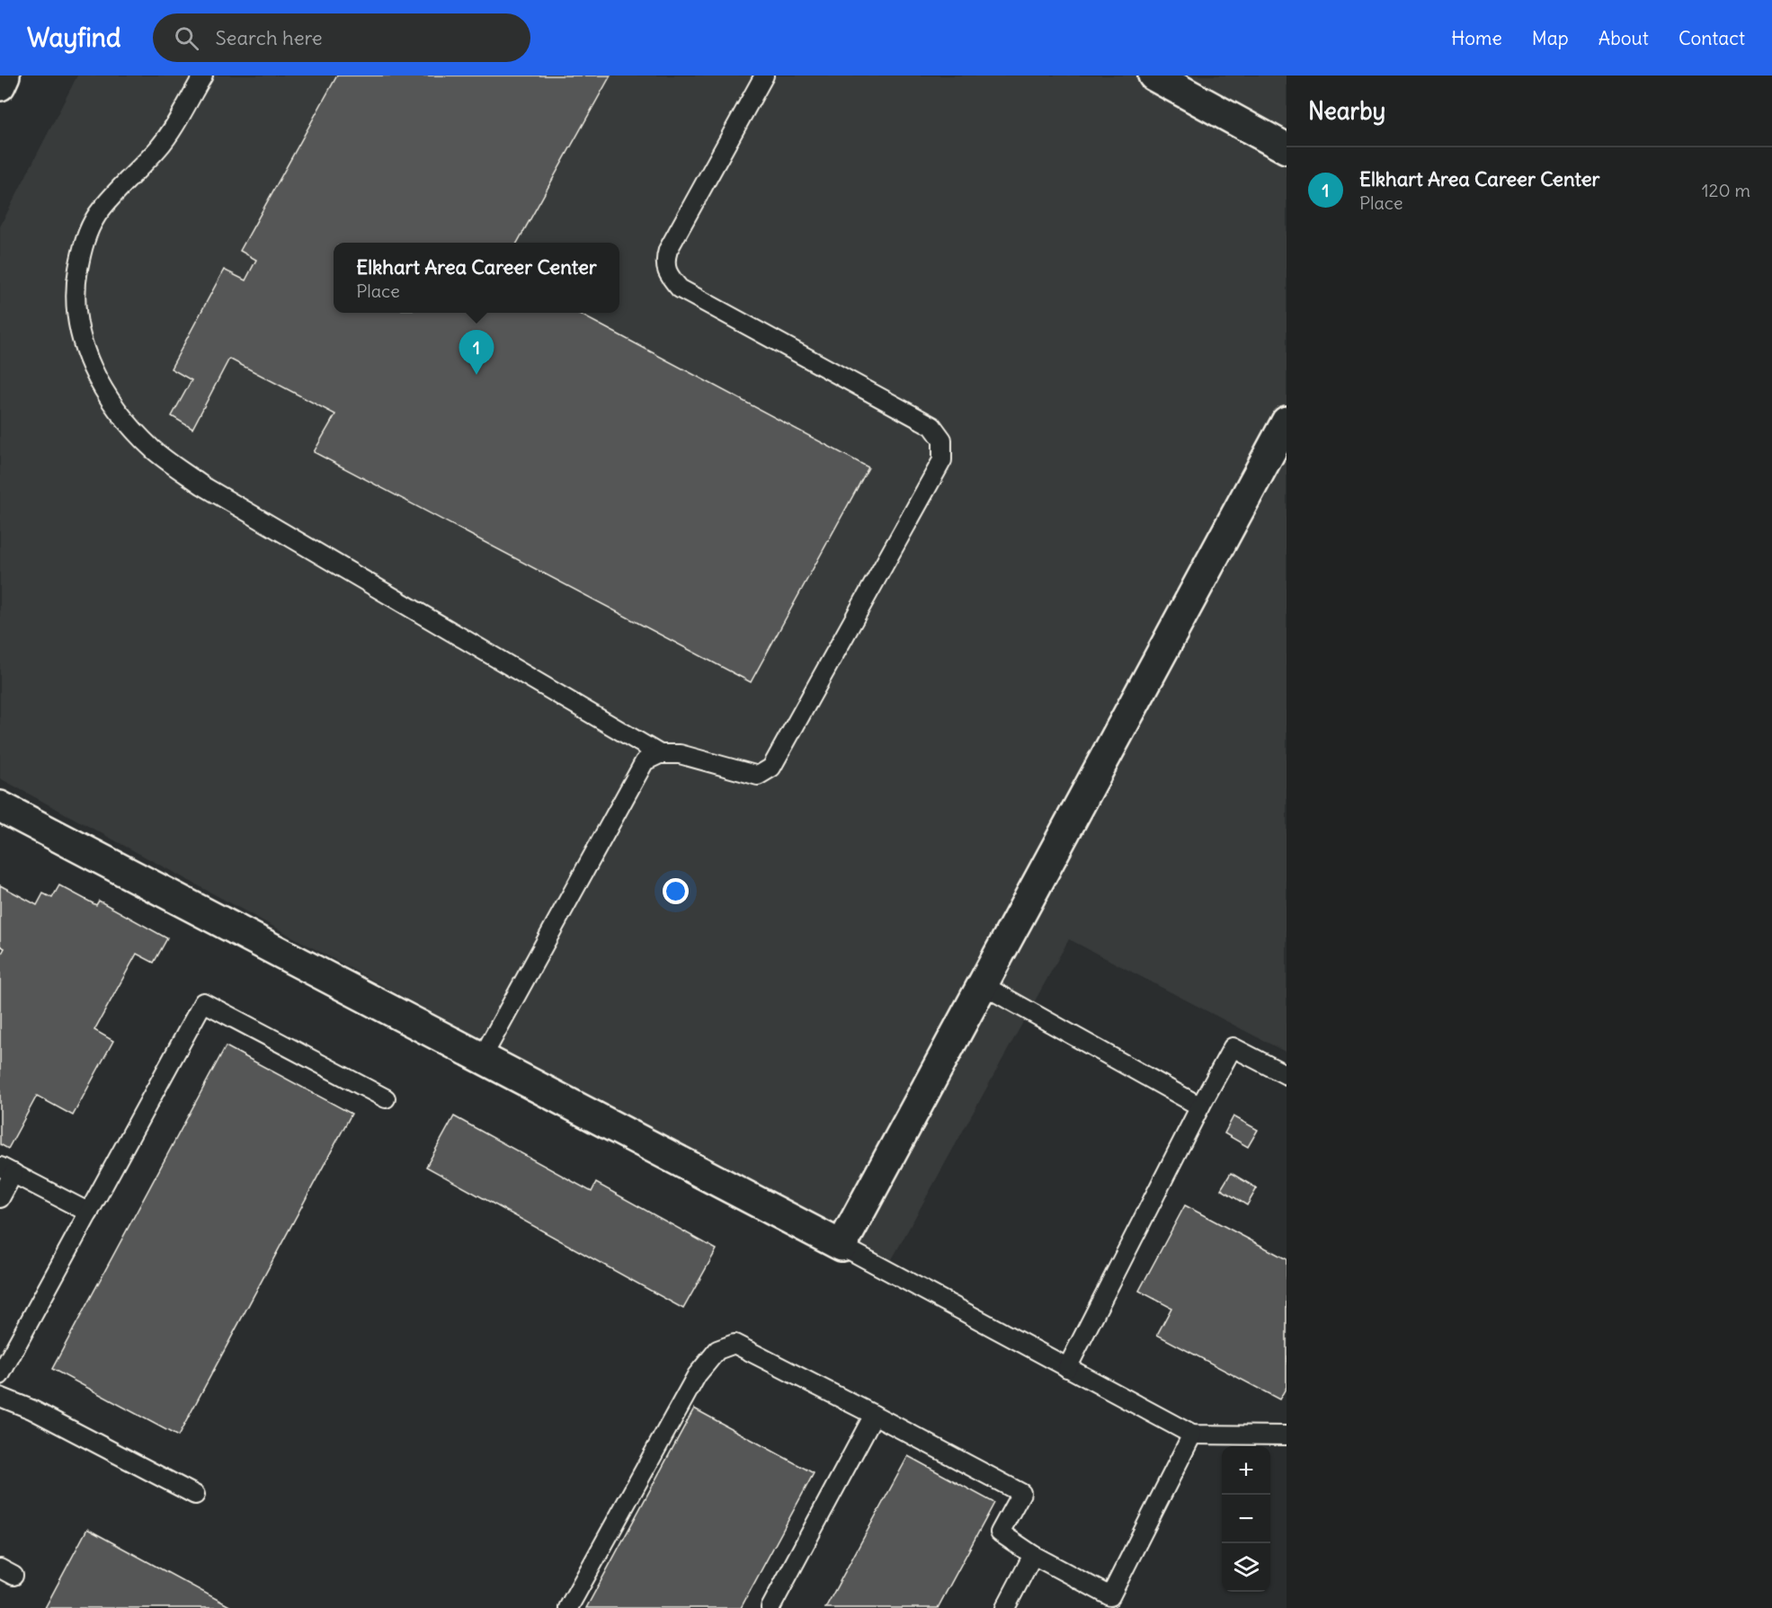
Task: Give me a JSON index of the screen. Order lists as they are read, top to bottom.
{
  "page": {
    "header": "Wayfind",
    "search": "Search here",
    "nav": [
      "Home",
      "Map",
      "About",
      "Contact"
    ],
    "heading": "Nearby",
    "list": [
      {
        "mark": "1",
        "name": "Elkhart Area Career Center",
        "note": "Place",
        "value": "120 m"
      }
    ],
    "popup": ["Elkhart Area Career Center", "Place"],
    "pins": "1",
    "map_buttons": ["+", "−"]
  }
}
